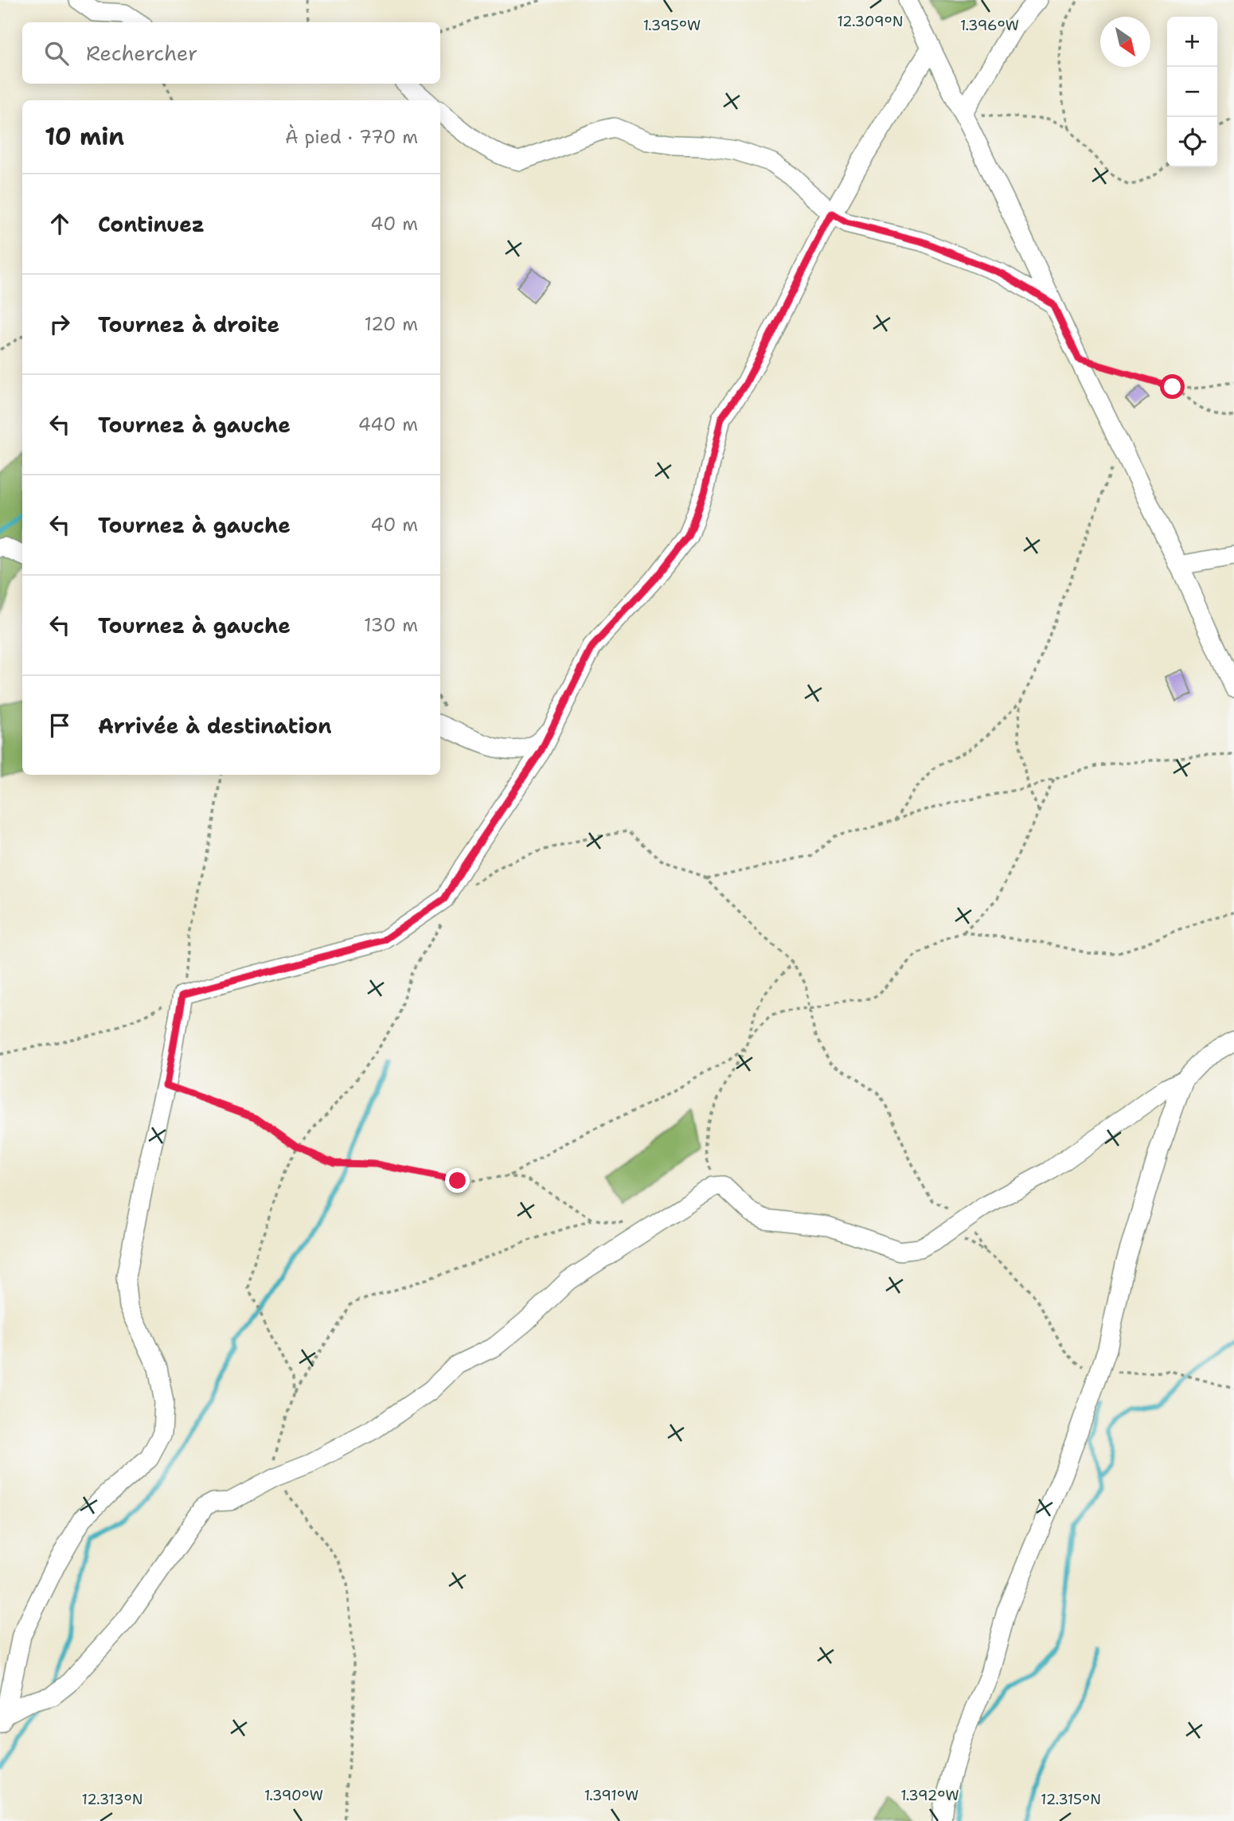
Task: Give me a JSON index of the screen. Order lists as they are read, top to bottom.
{
  "north": "bottom right",
  "page": {
    "map_buttons": ["+", "−"],
    "search": "Rechercher",
    "heading": ["10 min", "À pied · 770 m"],
    "list": [
      ["Continuez", "40 m"],
      ["Tournez à droite", "120 m"],
      ["Tournez à gauche", "440 m"],
      ["Tournez à gauche", "40 m"],
      ["Tournez à gauche", "130 m"],
      "Arrivée à destination"
    ]
  },
  "coordinates": [
    "12.309°N",
    "1.395°W",
    "1.396°W",
    "1.390°W",
    "1.391°W",
    "1.392°W",
    "12.313°N",
    "12.315°N"
  ]
}
